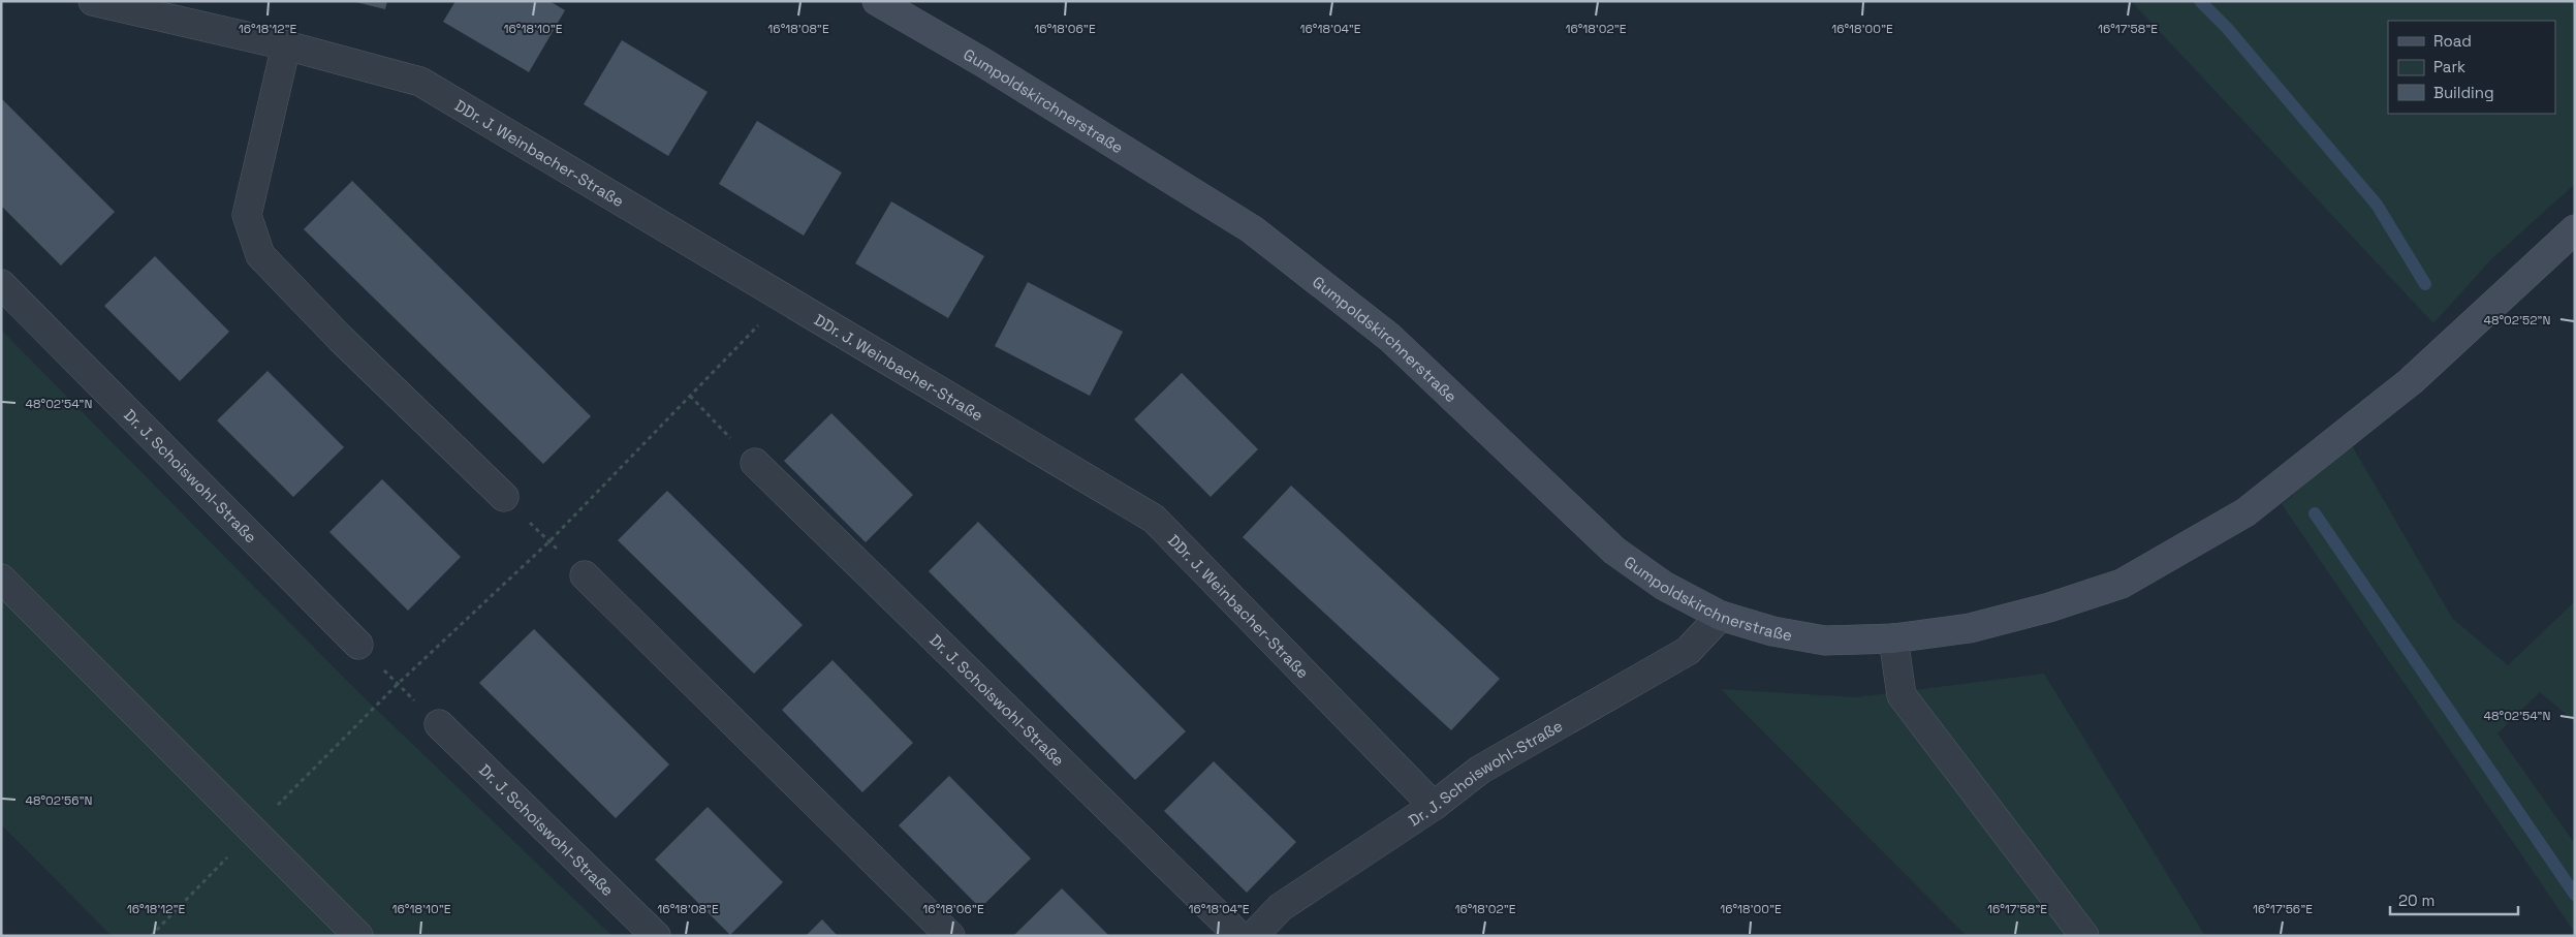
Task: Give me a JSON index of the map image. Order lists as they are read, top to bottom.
{
  "streets": {
    "street": ["Gumpoldskirchnerstraße", "DDr. J. Weinbacher-Straße", "Dr. J. Schoiswohl-Straße"]
  },
  "crossings": [
    ["Gumpoldskirchnerstraße", "Dr. J. Schoiswohl-Straße"],
    ["DDr. J. Weinbacher-Straße", "Dr. J. Schoiswohl-Straße"]
  ],
  "legend": ["Road", "Park", "Building"],
  "scale_bar": "20 m",
  "coordinates": [
    "16°18'12\"E",
    "16°18'10\"E",
    "16°18'08\"E",
    "16°18'06\"E",
    "16°18'04\"E",
    "16°18'02\"E",
    "16°18'00\"E",
    "16°17'58\"E",
    "48°02'52\"N",
    "48°02'54\"N",
    "48°02'56\"N",
    "16°17'56\"E"
  ]
}
